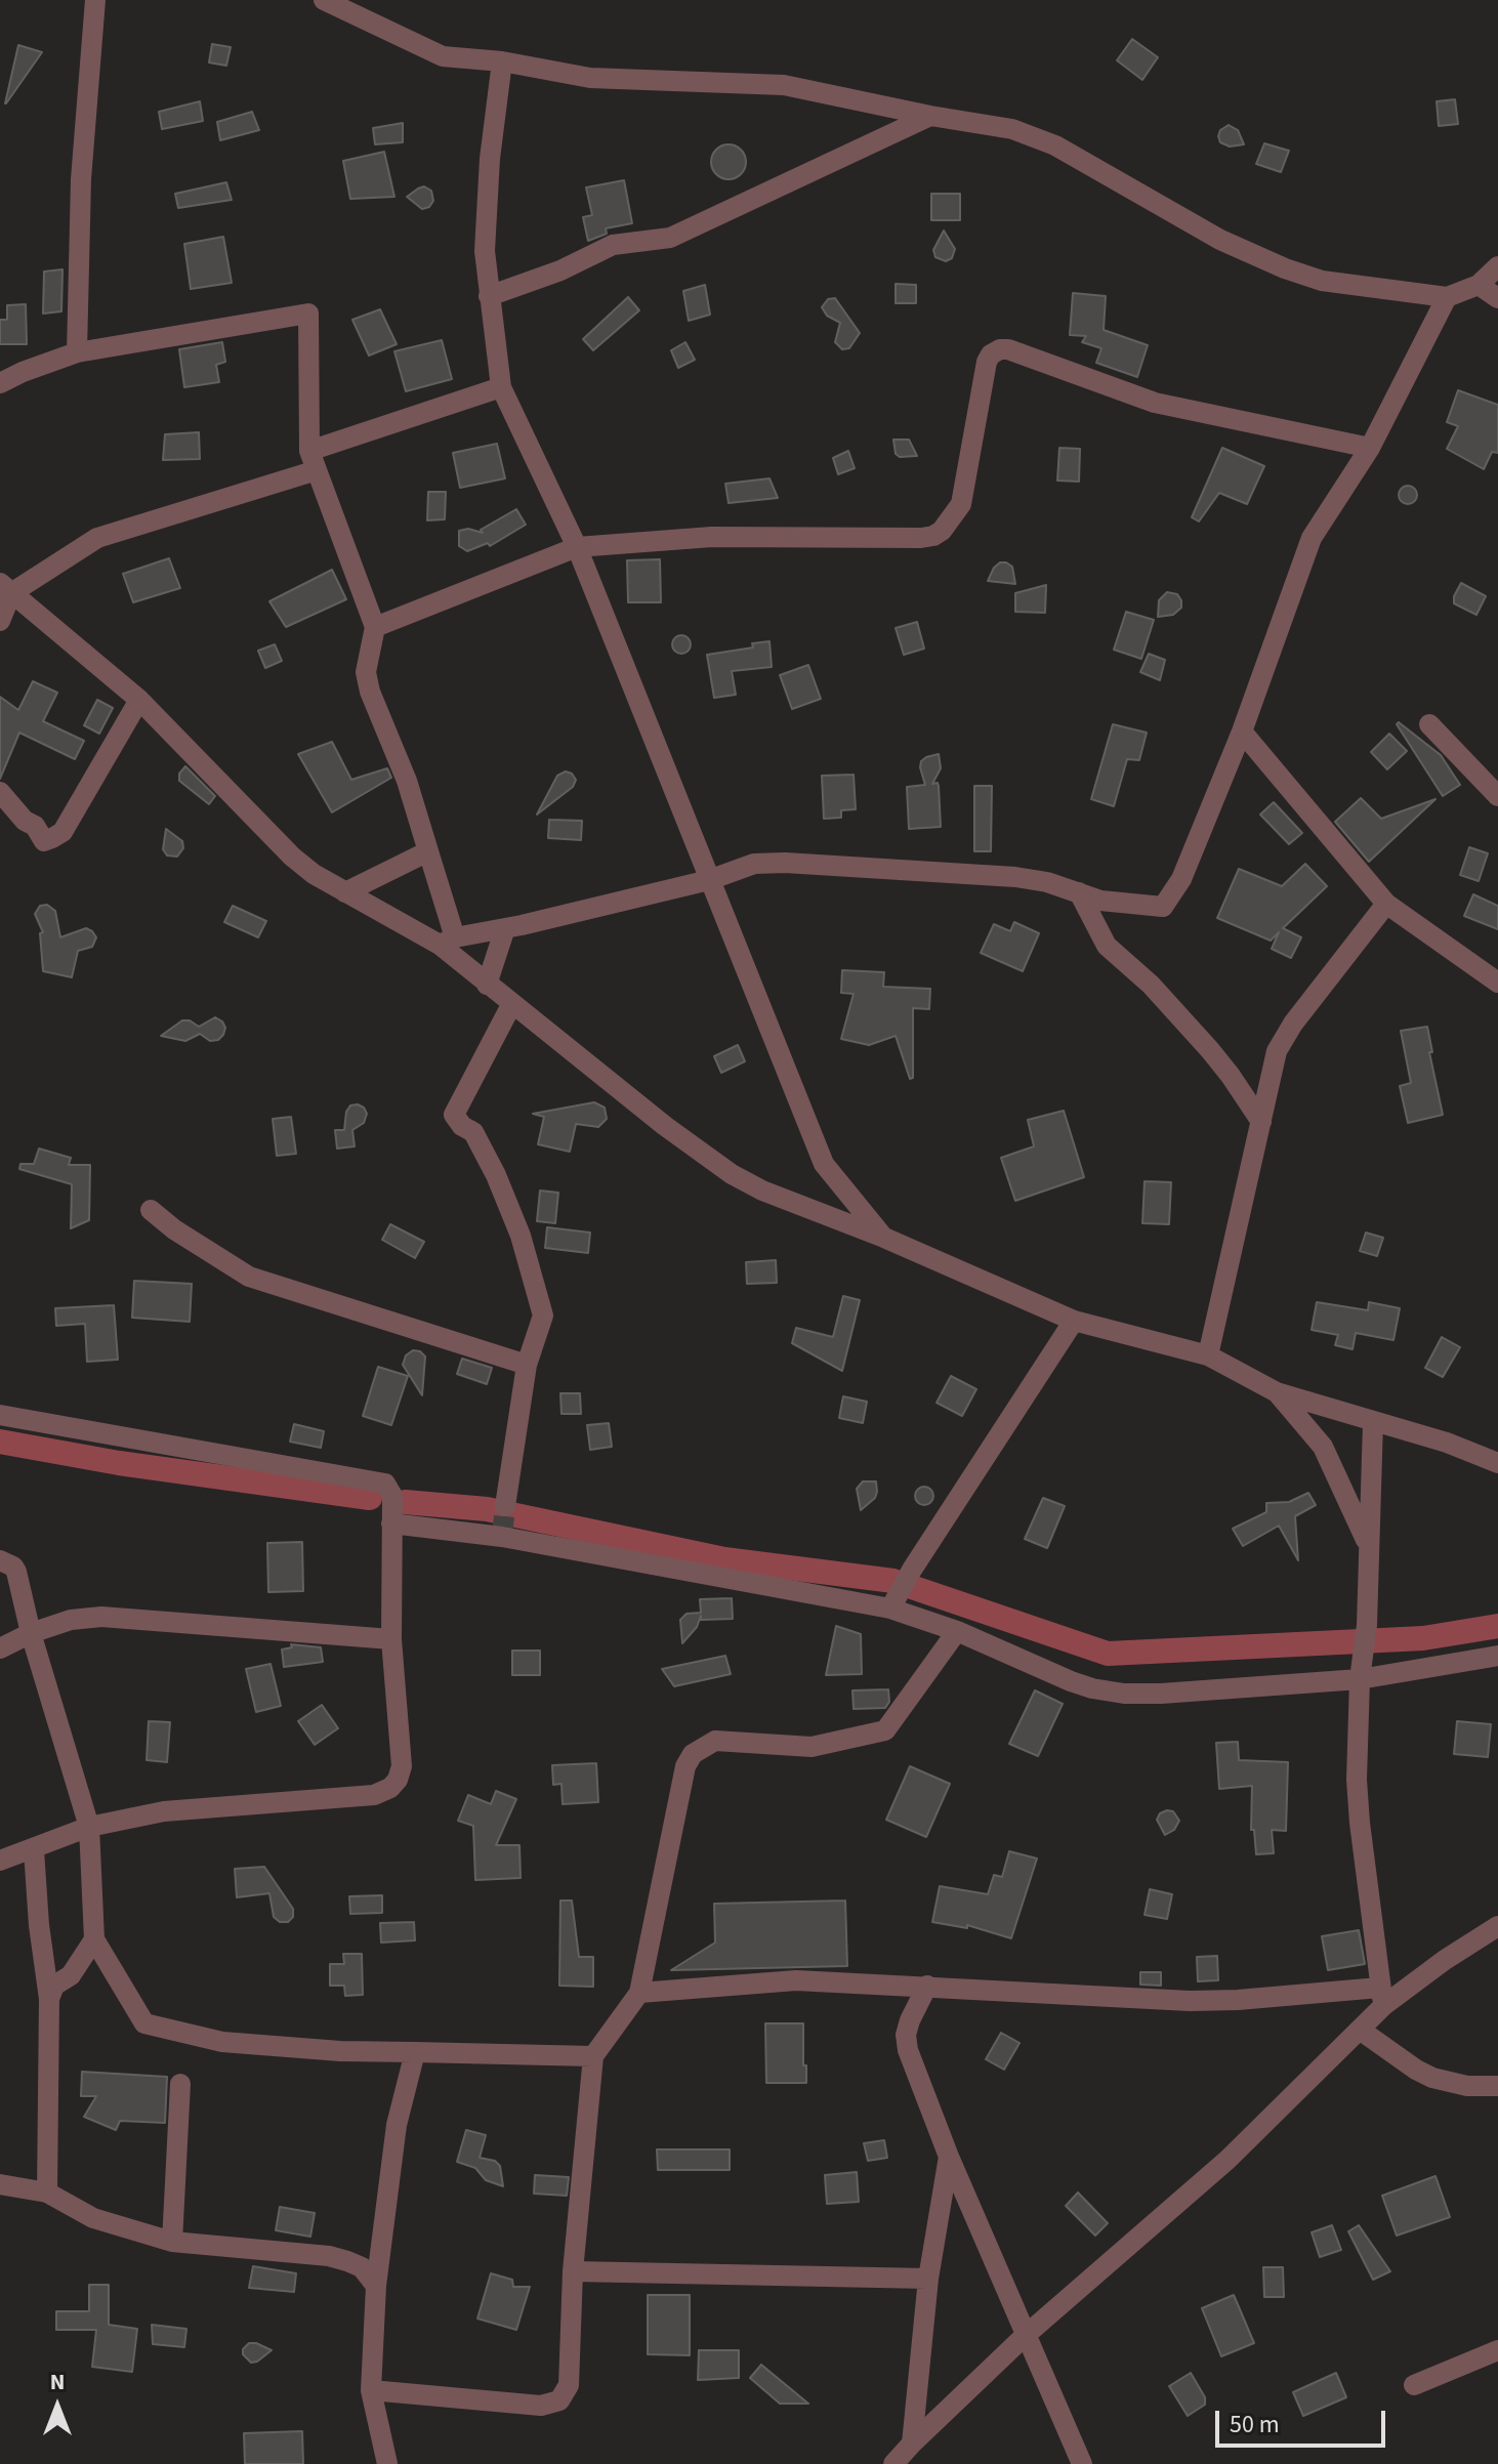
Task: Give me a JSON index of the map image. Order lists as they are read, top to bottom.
{
  "scale_bar": "50 m",
  "north": "top"
}
